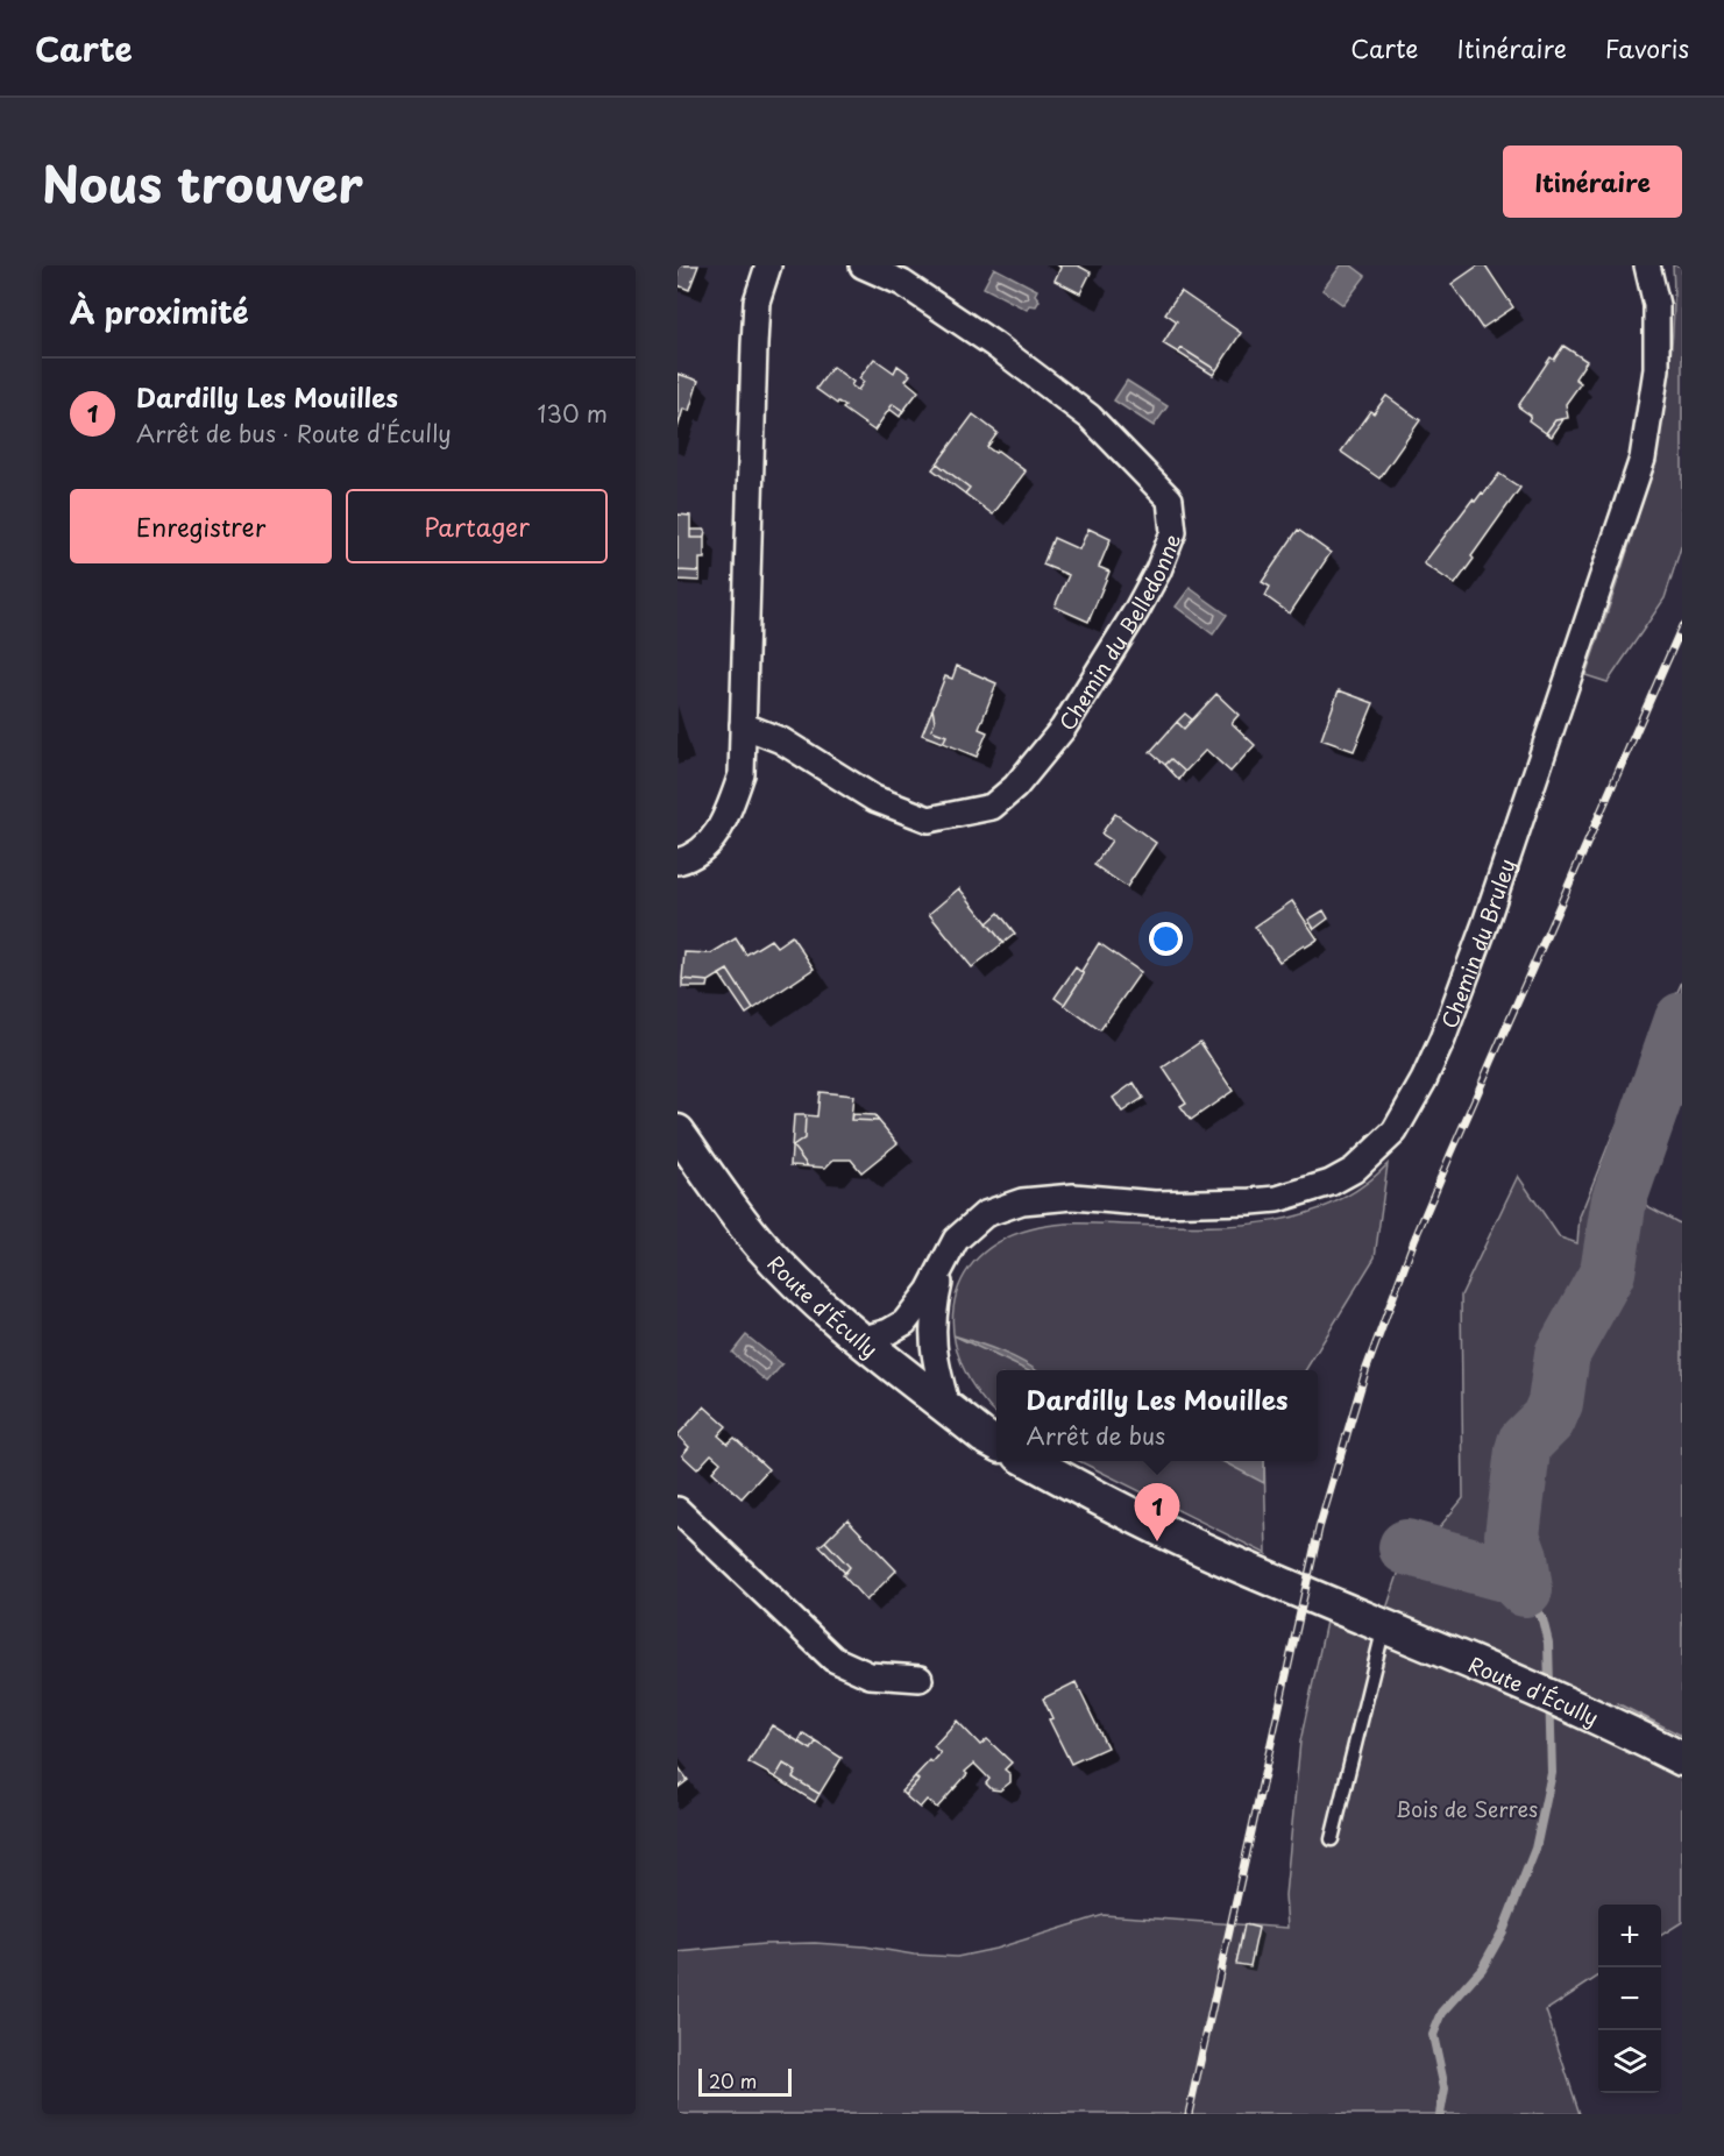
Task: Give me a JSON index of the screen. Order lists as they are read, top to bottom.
{
  "streets": {
    "main road": ["Route d'Écully"],
    "street": ["Chemin du Belledonne", "Chemin du Bruley"]
  },
  "crossings": [
    ["Chemin du Bruley", "Route d'Écully"]
  ],
  "parks": ["Bois de Serres"],
  "scale_bar": "20 m",
  "page": {
    "header": "Carte",
    "nav": ["Carte", "Itinéraire", "Favoris"],
    "title": "Nous trouver",
    "buttons": [
      "Itinéraire",
      ["Enregistrer", "Partager"]
    ],
    "heading": "À proximité",
    "list": [
      {
        "mark": "1",
        "name": "Dardilly Les Mouilles",
        "note": "Arrêt de bus · Route d'Écully",
        "value": "130 m"
      }
    ],
    "popup": ["Dardilly Les Mouilles", "Arrêt de bus"],
    "pins": "1",
    "map_buttons": ["+", "−"],
    "scale": "20 m"
  }
}
